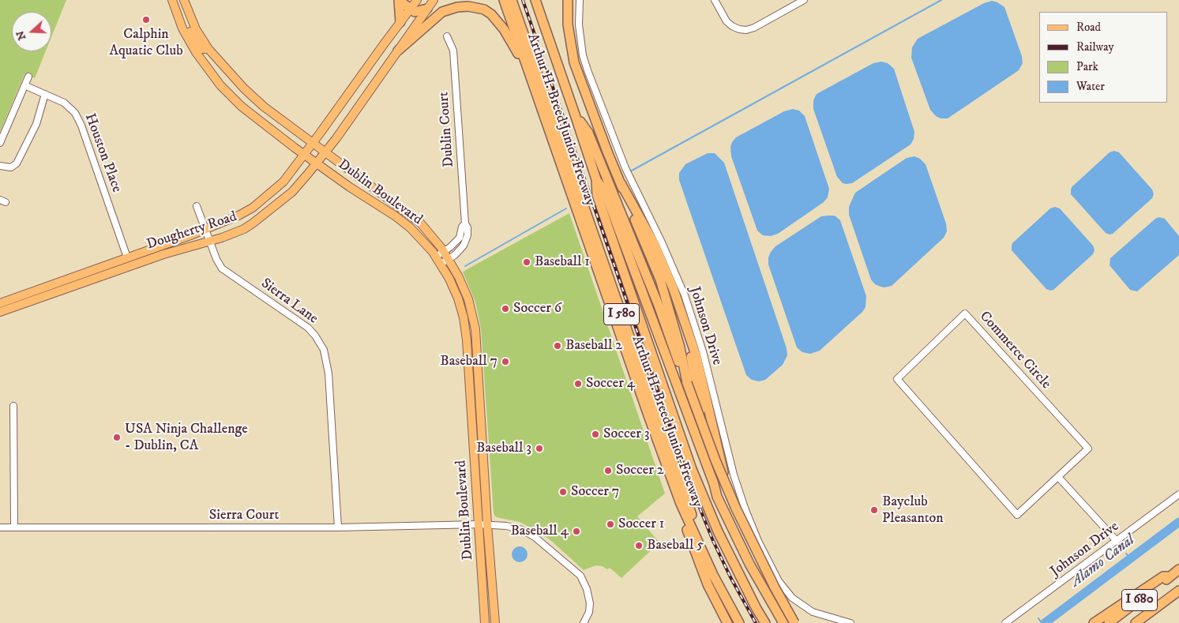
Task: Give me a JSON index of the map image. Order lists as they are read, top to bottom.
{
  "streets": {
    "highway": ["Arthur H. Breed Junior Freeway", "I 580", "I 680"],
    "main road": ["Dublin Boulevard", "Dougherty Road"],
    "street": [
      "Dublin Court",
      "Houston Place",
      "Sierra Lane",
      "Johnson Drive",
      "Commerce Circle",
      "Sierra Court"
    ]
  },
  "crossings": [
    ["Arthur H. Breed Junior Freeway", "I 580"],
    ["Dublin Court", "Dublin Boulevard"],
    ["Houston Place", "Dougherty Road"],
    ["Dublin Boulevard", "Dougherty Road"],
    ["Dublin Boulevard", "Sierra Court"],
    ["Dougherty Road", "Sierra Lane"],
    ["Sierra Lane", "Sierra Court"]
  ],
  "water": ["Alamo Canal"],
  "places": [
    "Calphin Aquatic Club",
    "Baseball 1",
    "Soccer 6",
    "Baseball 2",
    "Baseball 7",
    "Soccer 4",
    "Soccer 3",
    "USA Ninja Challenge - Dublin, CA",
    "Baseball 3",
    "Soccer 2",
    "Soccer 7",
    "Bayclub Pleasanton",
    "Soccer 1",
    "Baseball 4",
    "Baseball 5"
  ],
  "legend": [
    "Road",
    "Railway",
    "Park",
    "Water"
  ],
  "north": "left"
}
